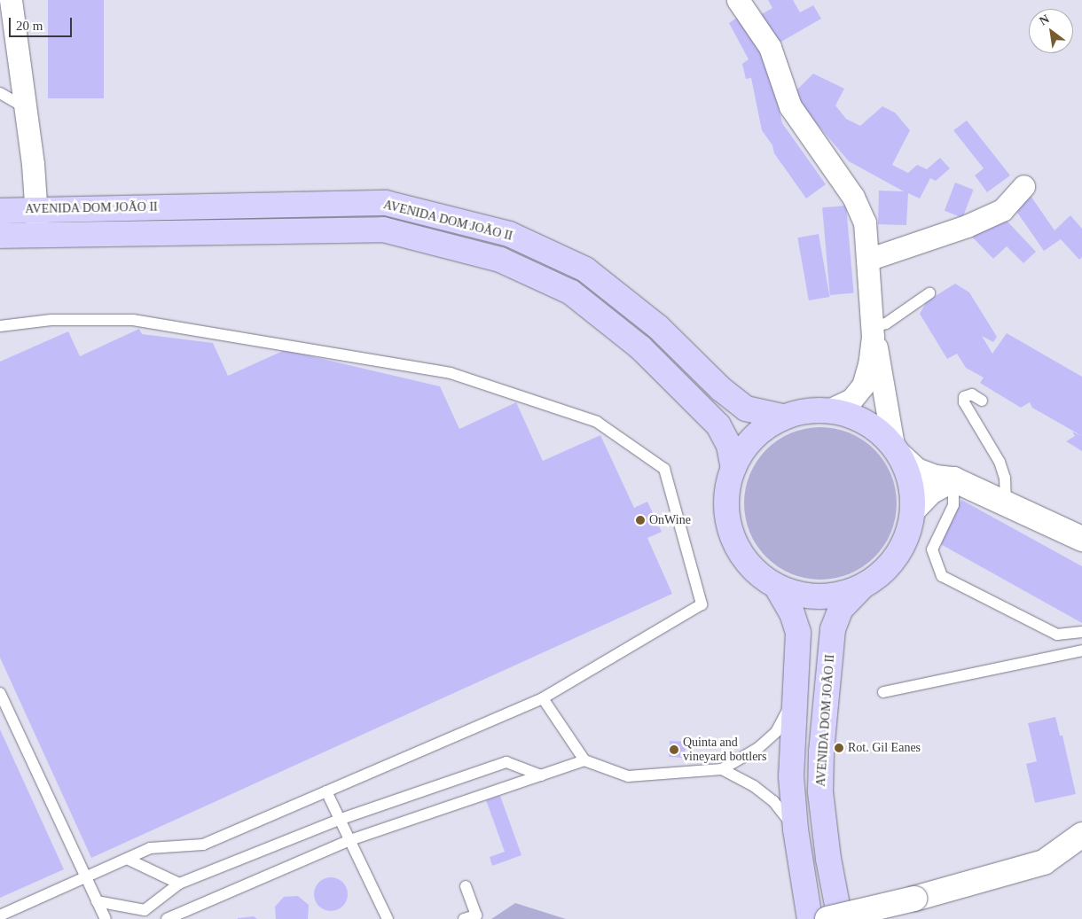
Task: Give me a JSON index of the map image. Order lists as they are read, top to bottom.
{
  "streets": {
    "main road": ["AVENIDA DOM JOÃO II"]
  },
  "places": ["OnWine", "Rot. Gil Eanes", "Quinta and vineyard bottlers"],
  "scale_bar": "20 m",
  "north": "top left"
}
